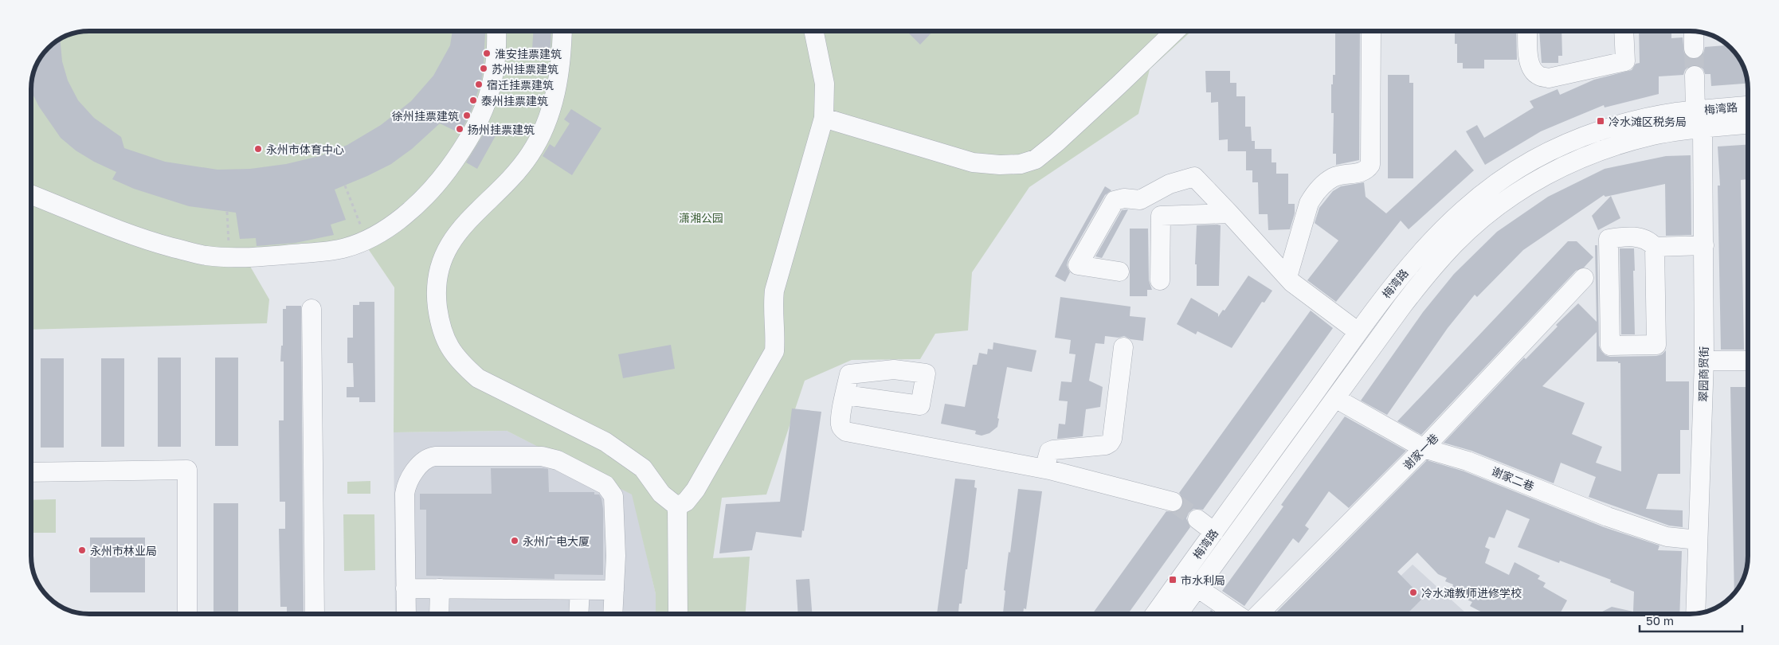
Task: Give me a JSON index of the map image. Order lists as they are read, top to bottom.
{
  "streets": {
    "street": [
      "梅湾路",
      "翠园商贸街",
      "谢家一巷",
      "谢家二巷"
    ]
  },
  "crossings": [
    ["梅湾路", "翠园商贸街"],
    ["梅湾路", "谢家二巷"],
    ["翠园商贸街", "谢家二巷"],
    ["谢家一巷", "谢家二巷"]
  ],
  "parks": ["潇湘公园"],
  "places": {
    "other": [
      "淮安挂票建筑",
      "苏州挂票建筑",
      "宿迁挂票建筑",
      "泰州挂票建筑",
      "徐州挂票建筑",
      "扬州挂票建筑",
      "永州市体育中心",
      "永州广电大厦",
      "永州市林业局",
      "冷水滩教师进修学校"
    ],
    "transit": ["冷水滩区税务局", "市水利局"]
  },
  "scale_bar": "50 m"
}
